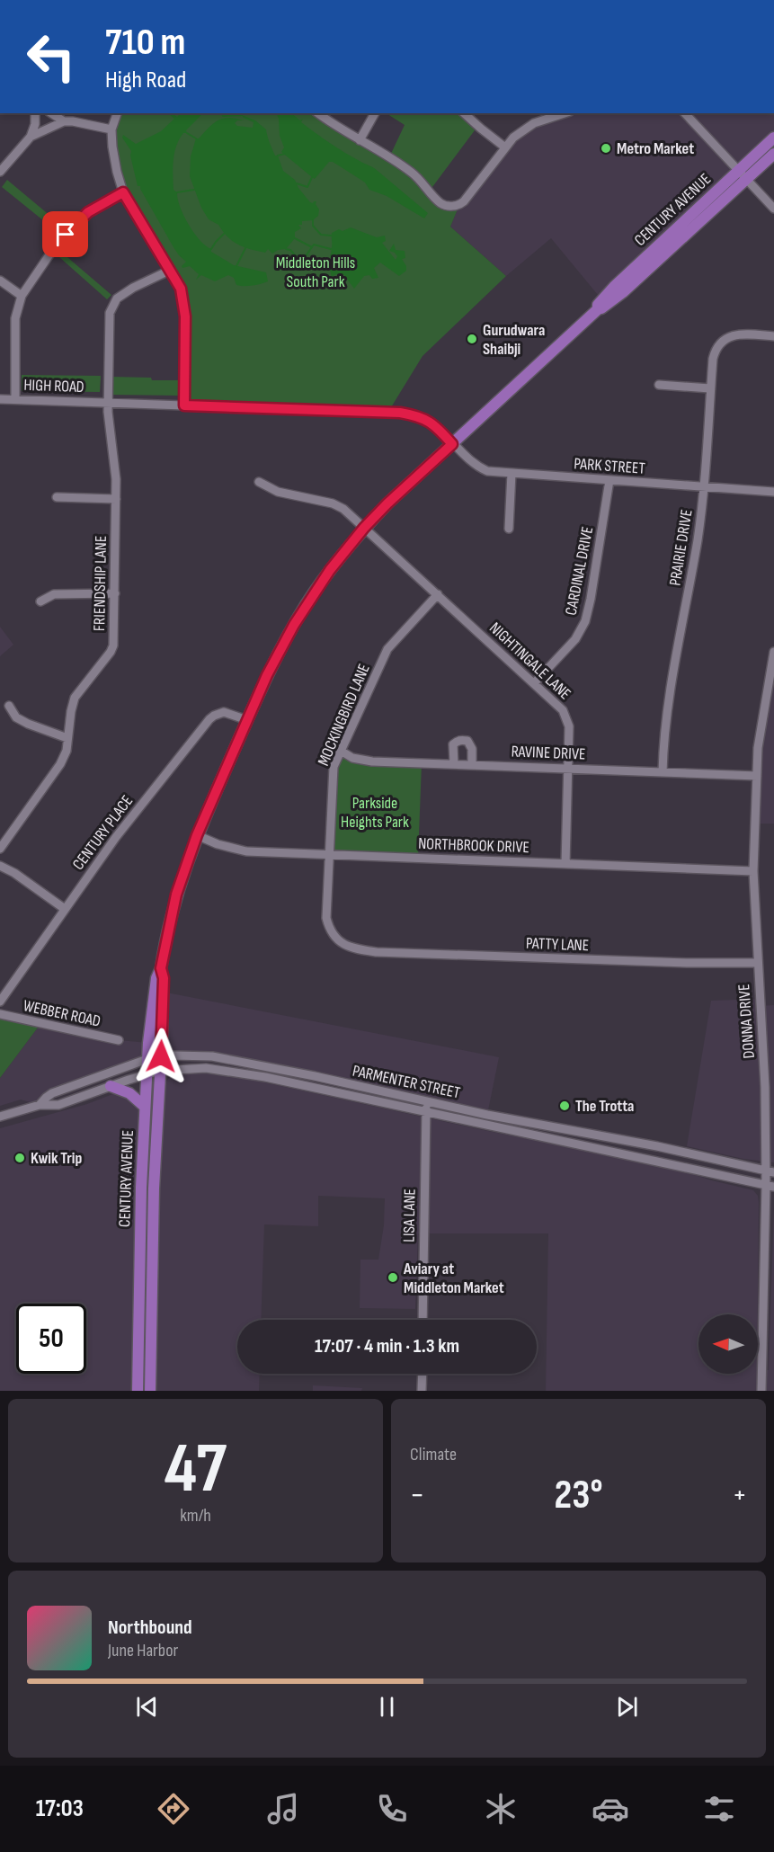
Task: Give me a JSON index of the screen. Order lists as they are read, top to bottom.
{
  "streets": {
    "main road": ["CENTURY AVENUE"],
    "street": [
      "HIGH ROAD",
      "PARK STREET",
      "PRAIRIE DRIVE",
      "CARDINAL DRIVE",
      "FRIENDSHIP LANE",
      "NIGHTINGALE LANE",
      "MOCKINGBIRD LANE",
      "RAVINE DRIVE",
      "CENTURY PLACE",
      "NORTHBROOK DRIVE",
      "PATTY LANE",
      "WEBBER ROAD",
      "DONNA DRIVE",
      "PARMENTER STREET",
      "LISA LANE"
    ]
  },
  "crossings": [
    ["CENTURY AVENUE", "HIGH ROAD"],
    ["CENTURY AVENUE", "PARK STREET"],
    ["CENTURY AVENUE", "NIGHTINGALE LANE"],
    ["CENTURY AVENUE", "CENTURY PLACE"],
    ["CENTURY AVENUE", "NORTHBROOK DRIVE"],
    ["CENTURY AVENUE", "PARMENTER STREET"],
    ["HIGH ROAD", "PARK STREET"],
    ["HIGH ROAD", "FRIENDSHIP LANE"],
    ["PARK STREET", "PRAIRIE DRIVE"],
    ["PARK STREET", "CARDINAL DRIVE"],
    ["PRAIRIE DRIVE", "RAVINE DRIVE"],
    ["CARDINAL DRIVE", "NIGHTINGALE LANE"],
    ["NIGHTINGALE LANE", "MOCKINGBIRD LANE"],
    ["NIGHTINGALE LANE", "RAVINE DRIVE"],
    ["NIGHTINGALE LANE", "NORTHBROOK DRIVE"],
    ["MOCKINGBIRD LANE", "RAVINE DRIVE"],
    ["MOCKINGBIRD LANE", "NORTHBROOK DRIVE"],
    ["MOCKINGBIRD LANE", "PATTY LANE"],
    ["RAVINE DRIVE", "DONNA DRIVE"],
    ["NORTHBROOK DRIVE", "DONNA DRIVE"],
    ["PATTY LANE", "DONNA DRIVE"],
    ["DONNA DRIVE", "PARMENTER STREET"],
    ["PARMENTER STREET", "LISA LANE"]
  ],
  "parks": ["Middleton Hills South Park", "Parkside Heights Park"],
  "places": [
    "Metro Market",
    "Gurudwara Shaibji",
    "The Trotta",
    "Kwik Trip",
    "Aviary at Middleton Market"
  ],
  "north": "left",
  "page": {
    "turn": ["710 m", "High Road"],
    "limit": "50",
    "trip": "17:07 · 4 min · 1.3 km",
    "tile": [
      ["47", "km/h"],
      "Climate"
    ],
    "heat": ["−", "23°", "+"],
    "song": ["Northbound", "June Harbor"],
    "tabs": "17:03"
  }
}
